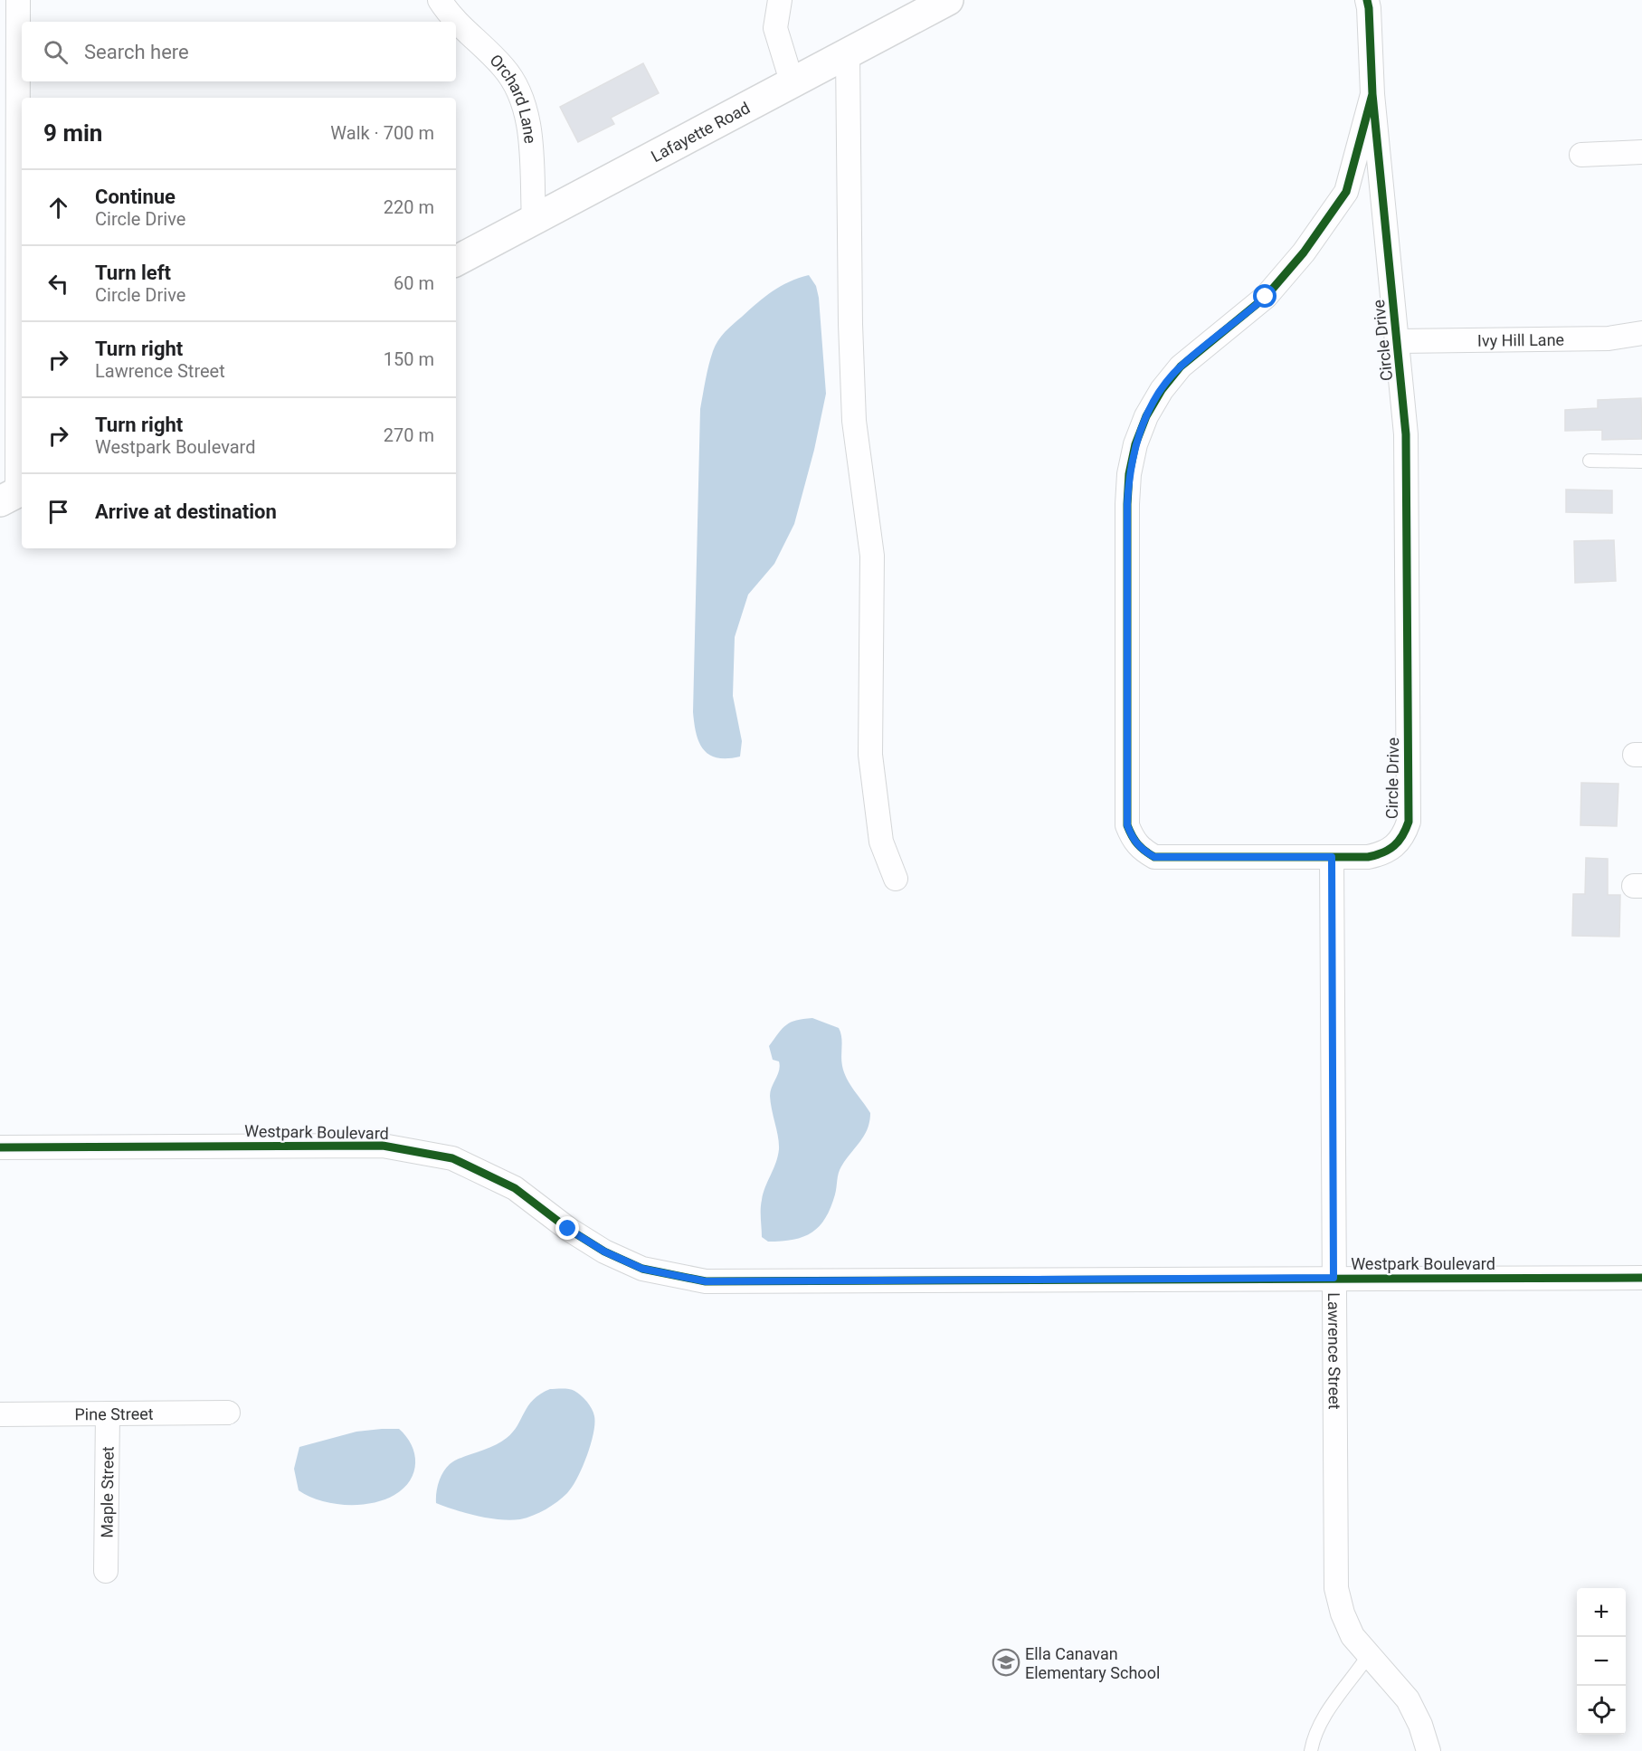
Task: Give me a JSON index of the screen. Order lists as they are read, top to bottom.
{
  "streets": {
    "main road": ["Lafayette Road"],
    "street": [
      "Orchard Lane",
      "Ivy Hill Lane",
      "Circle Drive",
      "Westpark Boulevard",
      "Lawrence Street",
      "Pine Street",
      "Maple Street"
    ]
  },
  "crossings": [
    ["Orchard Lane", "Lafayette Road"],
    ["Ivy Hill Lane", "Circle Drive"],
    ["Circle Drive", "Lawrence Street"],
    ["Westpark Boulevard", "Lawrence Street"],
    ["Pine Street", "Maple Street"]
  ],
  "places": {
    "school or university": ["Ella Canavan Elementary School"]
  },
  "page": {
    "search": "Search here",
    "heading": ["9 min", "Walk · 700 m"],
    "list": [
      ["Continue", "Circle Drive", "220 m"],
      ["Turn left", "Circle Drive", "60 m"],
      ["Turn right", "Lawrence Street", "150 m"],
      ["Turn right", "Westpark Boulevard", "270 m"],
      "Arrive at destination"
    ],
    "map_buttons": ["+", "−"]
  }
}
